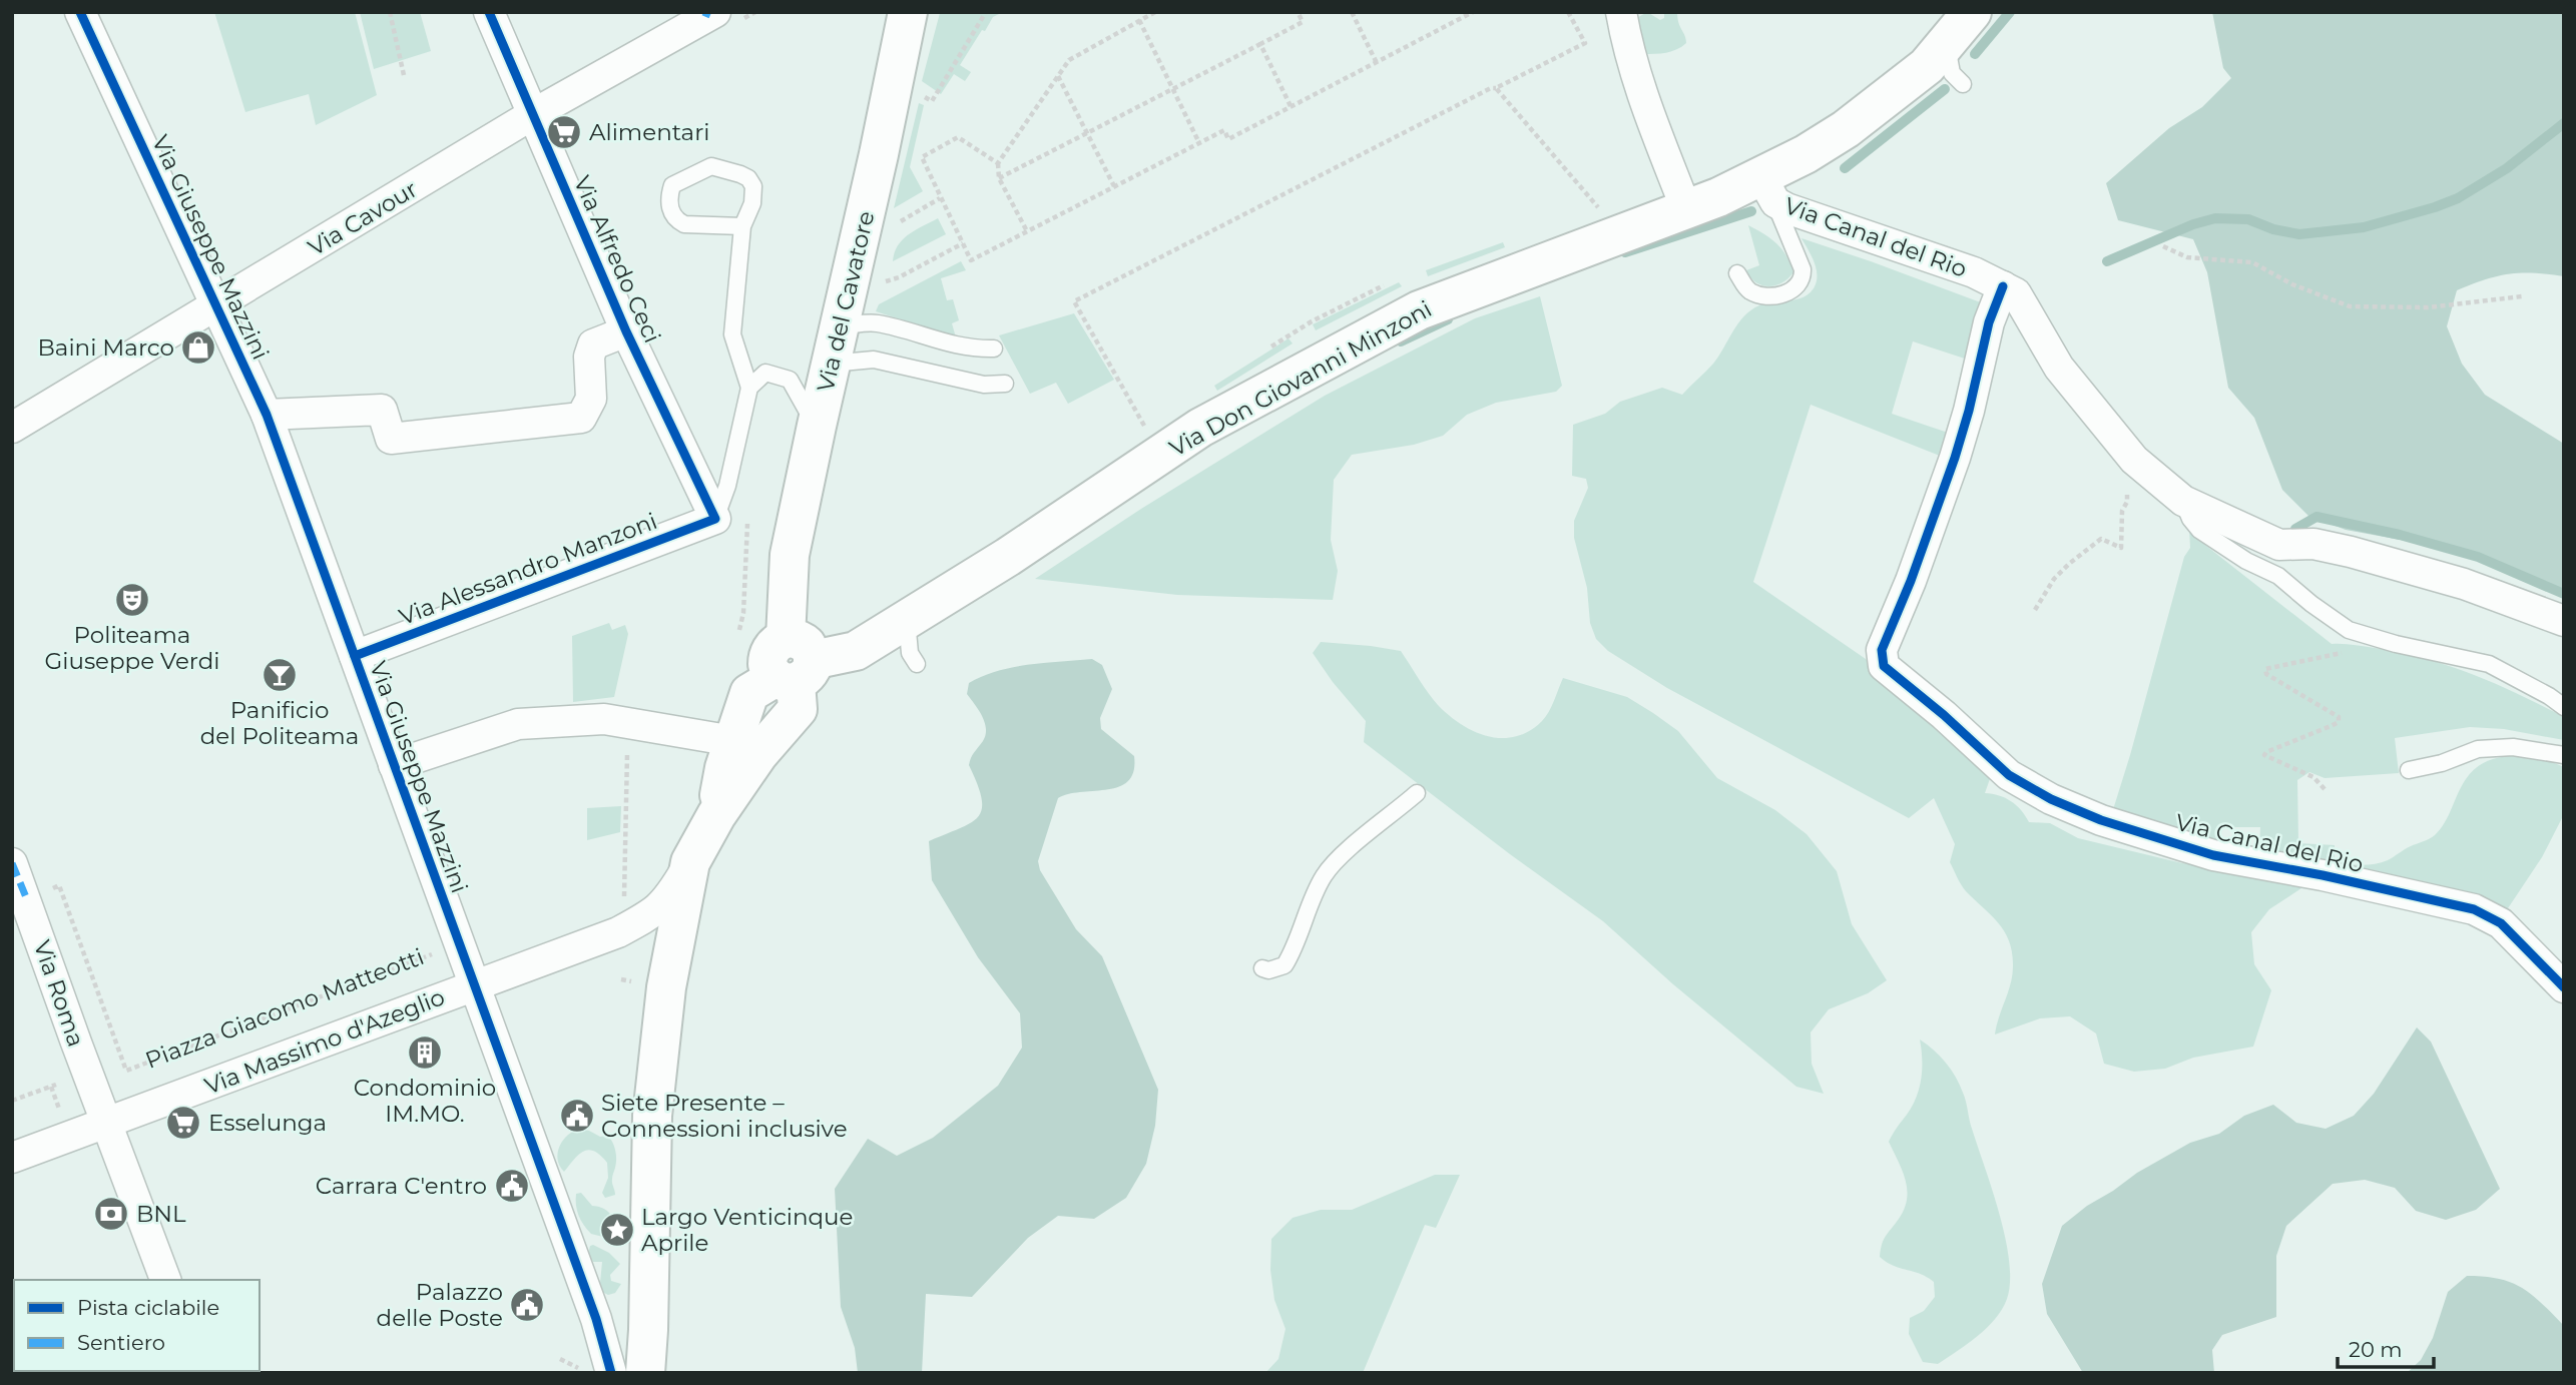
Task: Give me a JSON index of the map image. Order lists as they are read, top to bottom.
{
  "streets": {
    "main road": ["Via del Cavatore", "Via Don Giovanni Minzoni"],
    "street": [
      "Via Cavour",
      "Via Canal del Rio",
      "Via Giuseppe Mazzini",
      "Via Alfredo Ceci",
      "Via Alessandro Manzoni",
      "Via Roma",
      "Via Massimo d'Azeglio"
    ],
    "path": ["Piazza Giacomo Matteotti"]
  },
  "crossings": [
    ["Via Cavour", "Via Giuseppe Mazzini"],
    ["Via Cavour", "Via Alfredo Ceci"],
    ["Via Canal del Rio", "Via Don Giovanni Minzoni"],
    ["Via Giuseppe Mazzini", "Via Alessandro Manzoni"],
    ["Via Giuseppe Mazzini", "Via Massimo d'Azeglio"],
    ["Via Alfredo Ceci", "Via Alessandro Manzoni"],
    ["Via del Cavatore", "Via Don Giovanni Minzoni"],
    ["Via Don Giovanni Minzoni", "Via Massimo d'Azeglio"],
    ["Via Roma", "Piazza Giacomo Matteotti"],
    ["Via Roma", "Via Massimo d'Azeglio"]
  ],
  "places": {
    "supermarket": ["Alimentari", "Esselunga"],
    "shop": ["Baini Marco"],
    "theatre": ["Politeama Giuseppe Verdi"],
    "bar": ["Panificio del Politeama"],
    "building": ["Condominio IM.MO."],
    "public building": ["Siete Presente – Connessioni inclusive", "Carrara C'entro", "Palazzo delle Poste"],
    "bank": ["BNL"],
    "place": ["Largo Venticinque Aprile"]
  },
  "legend": ["Pista ciclabile", "Sentiero"],
  "scale_bar": "20 m"
}
